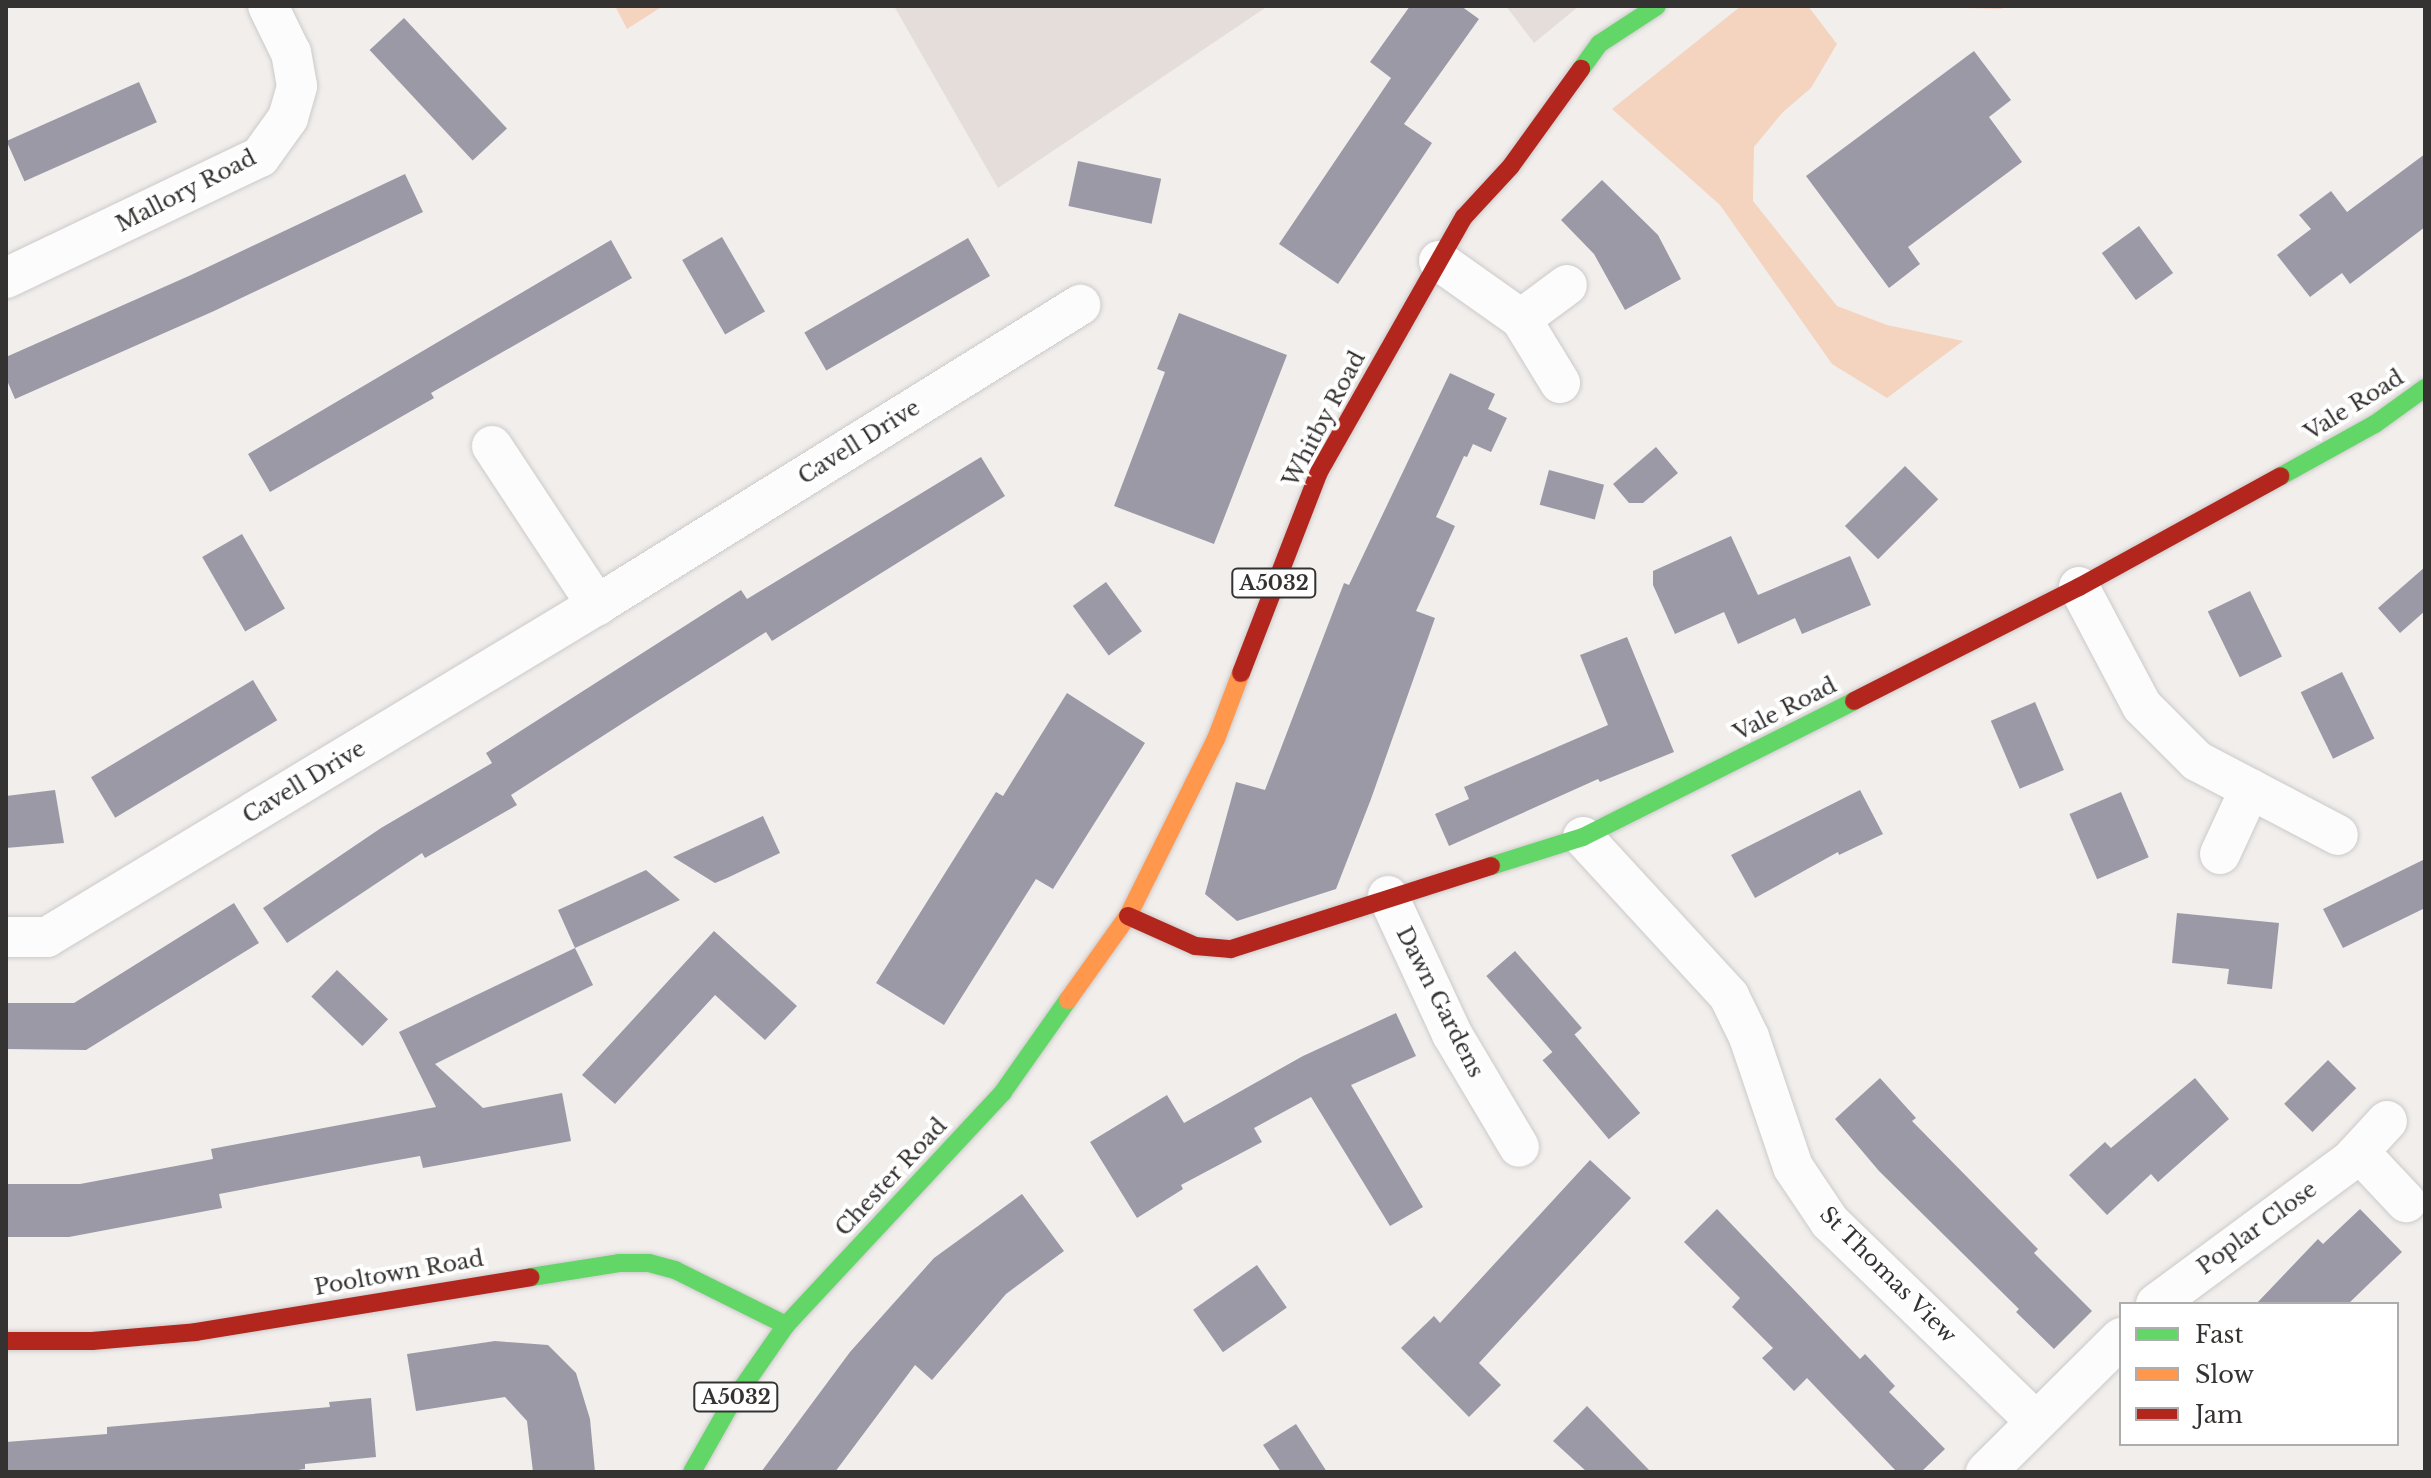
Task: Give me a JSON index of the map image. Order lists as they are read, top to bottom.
{
  "streets": {
    "street": [
      "Mallory Road",
      "Vale Road",
      "Whitby Road",
      "Cavell Drive",
      "A5032",
      "Dawn Gardens",
      "Chester Road",
      "Poplar Close",
      "Pooltown Road",
      "St Thomas View"
    ]
  },
  "crossings": [
    ["Vale Road", "Whitby Road"],
    ["Vale Road", "Dawn Gardens"],
    ["Vale Road", "Chester Road"],
    ["Vale Road", "St Thomas View"],
    ["Whitby Road", "Chester Road"],
    ["Chester Road", "Pooltown Road"]
  ],
  "legend": ["Fast", "Slow", "Jam"]
}
